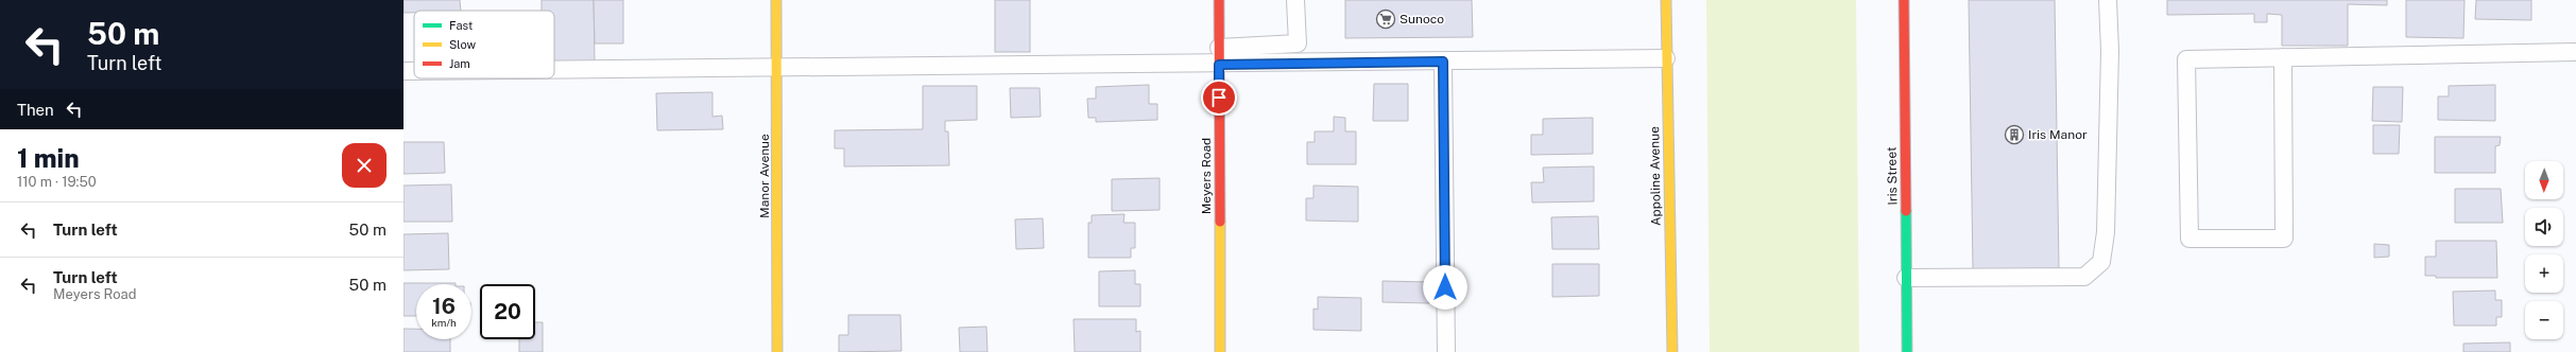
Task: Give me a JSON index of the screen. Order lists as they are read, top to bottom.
{
  "streets": {
    "street": [
      "Manor Avenue",
      "Meyers Road",
      "Appoline Avenue",
      "Iris Street"
    ]
  },
  "places": {
    "supermarket": ["Sunoco"],
    "building": ["Iris Manor"]
  },
  "legend": ["Fast", "Slow", "Jam"],
  "north": "bottom",
  "page": {
    "turn": ["50 m", "Turn left"],
    "then": "Then",
    "heading": ["1 min", "110 m · 19:50"],
    "map_buttons": ["+", "−"],
    "list": [
      {
        "name": "Turn left",
        "value": "50 m"
      },
      {
        "name": "Turn left",
        "note": "Meyers Road",
        "value": "50 m"
      }
    ],
    "speed": "16 km/h",
    "limit": "20"
  }
}
